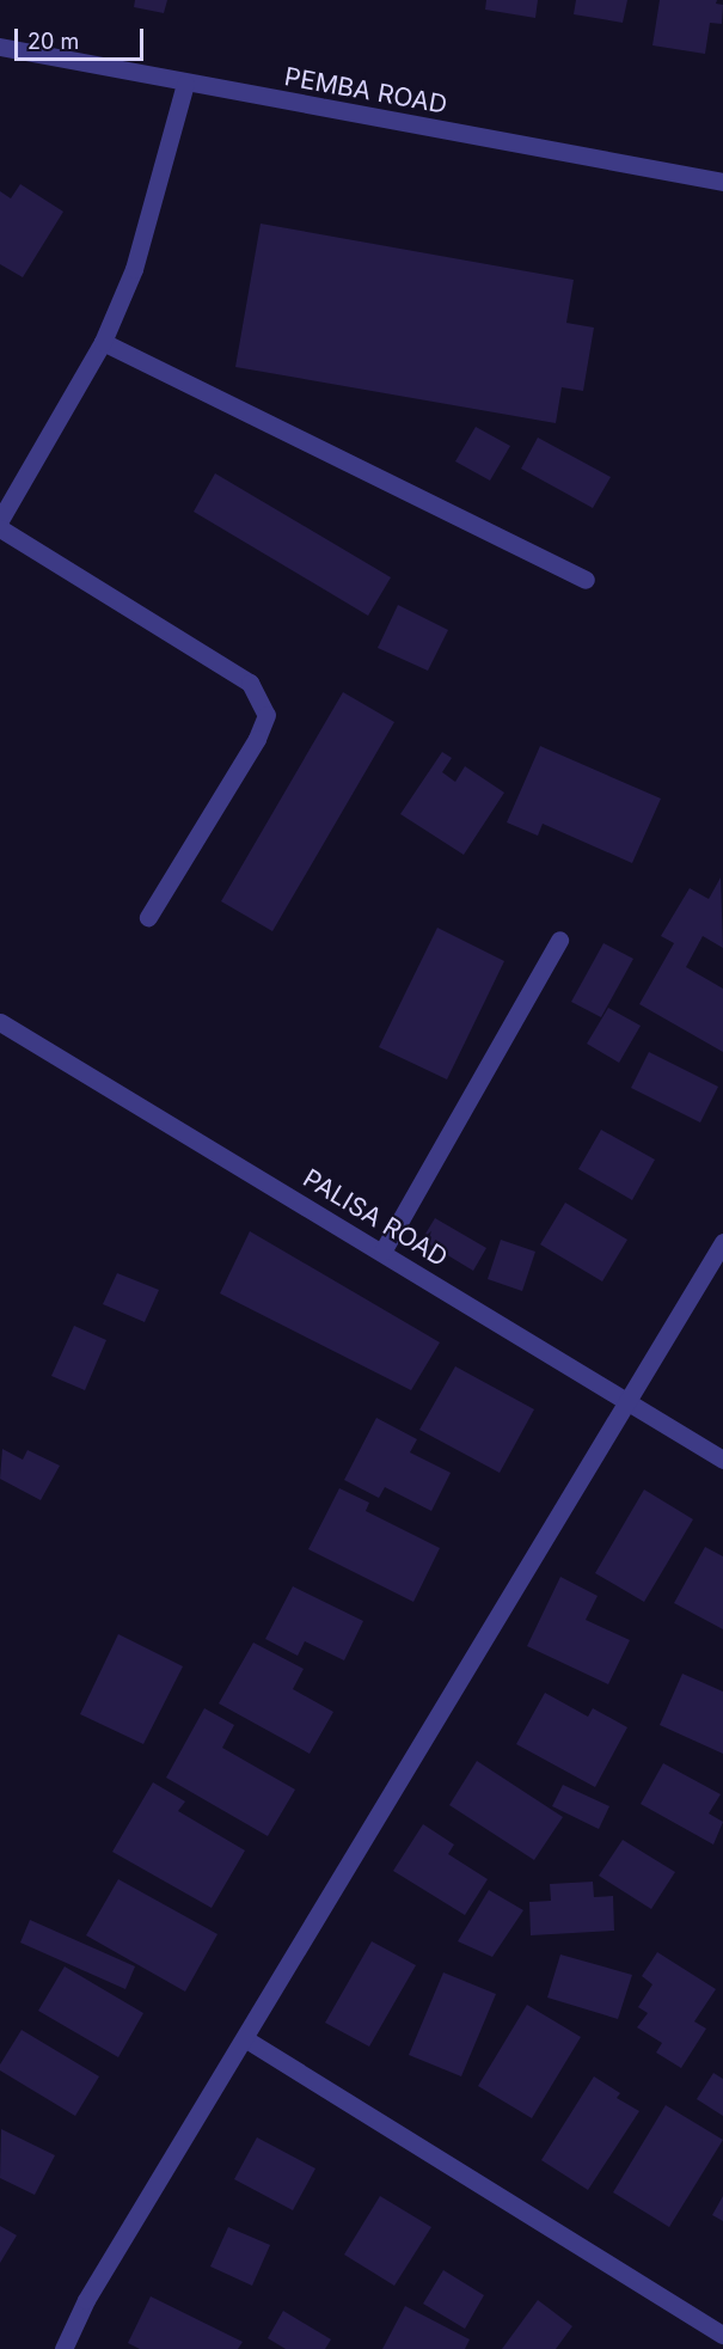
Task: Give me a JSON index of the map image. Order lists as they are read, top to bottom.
{
  "streets": {
    "street": ["PEMBA ROAD", "PALISA ROAD"]
  },
  "scale_bar": "20 m"
}
